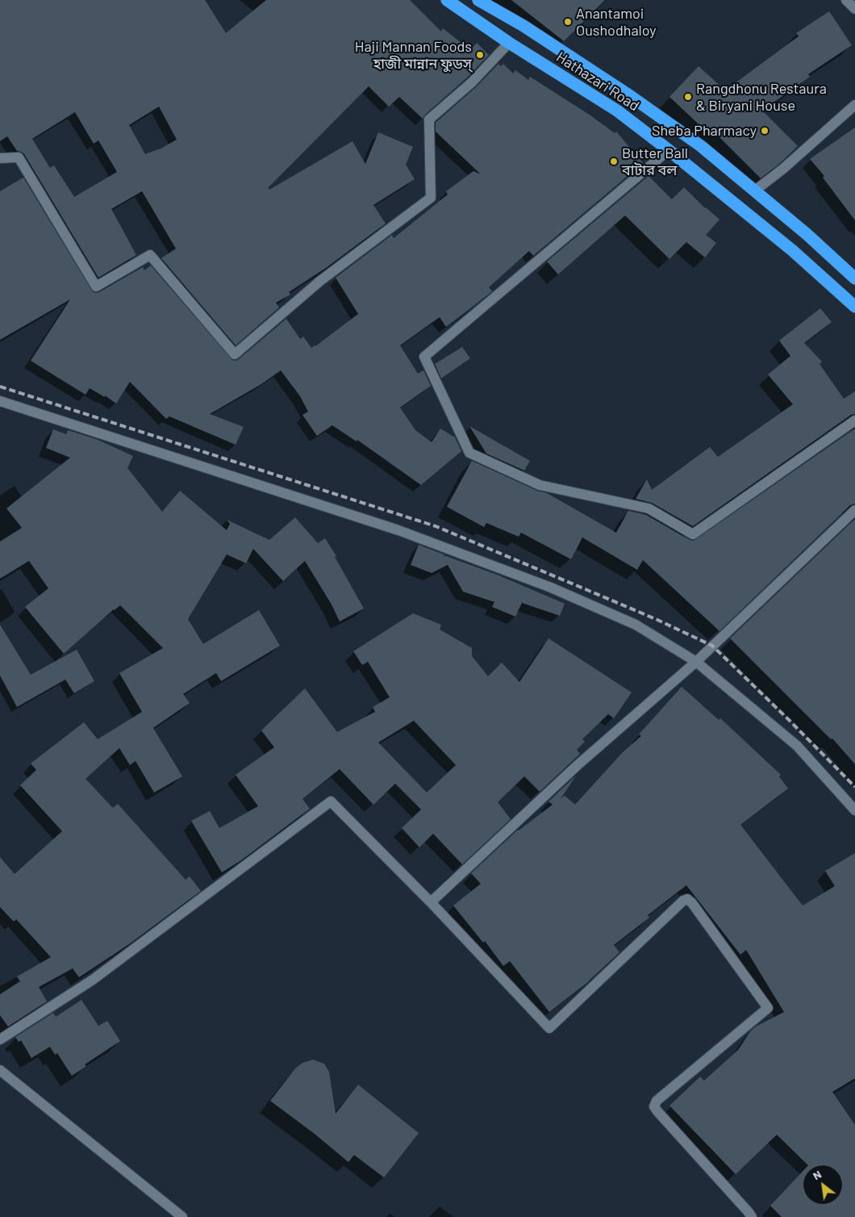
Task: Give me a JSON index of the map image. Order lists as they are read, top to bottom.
{
  "streets": {
    "highway": ["Hathazari Road"]
  },
  "places": [
    "Anantamoi Oushodhaloy",
    "Haji Mannan Foods হাজী মান্নান ফুডস্",
    "Rangdhonu Restaura & Biryani House",
    "Sheba Pharmacy",
    "Butter Ball বাটার বল"
  ],
  "north": "top left"
}
